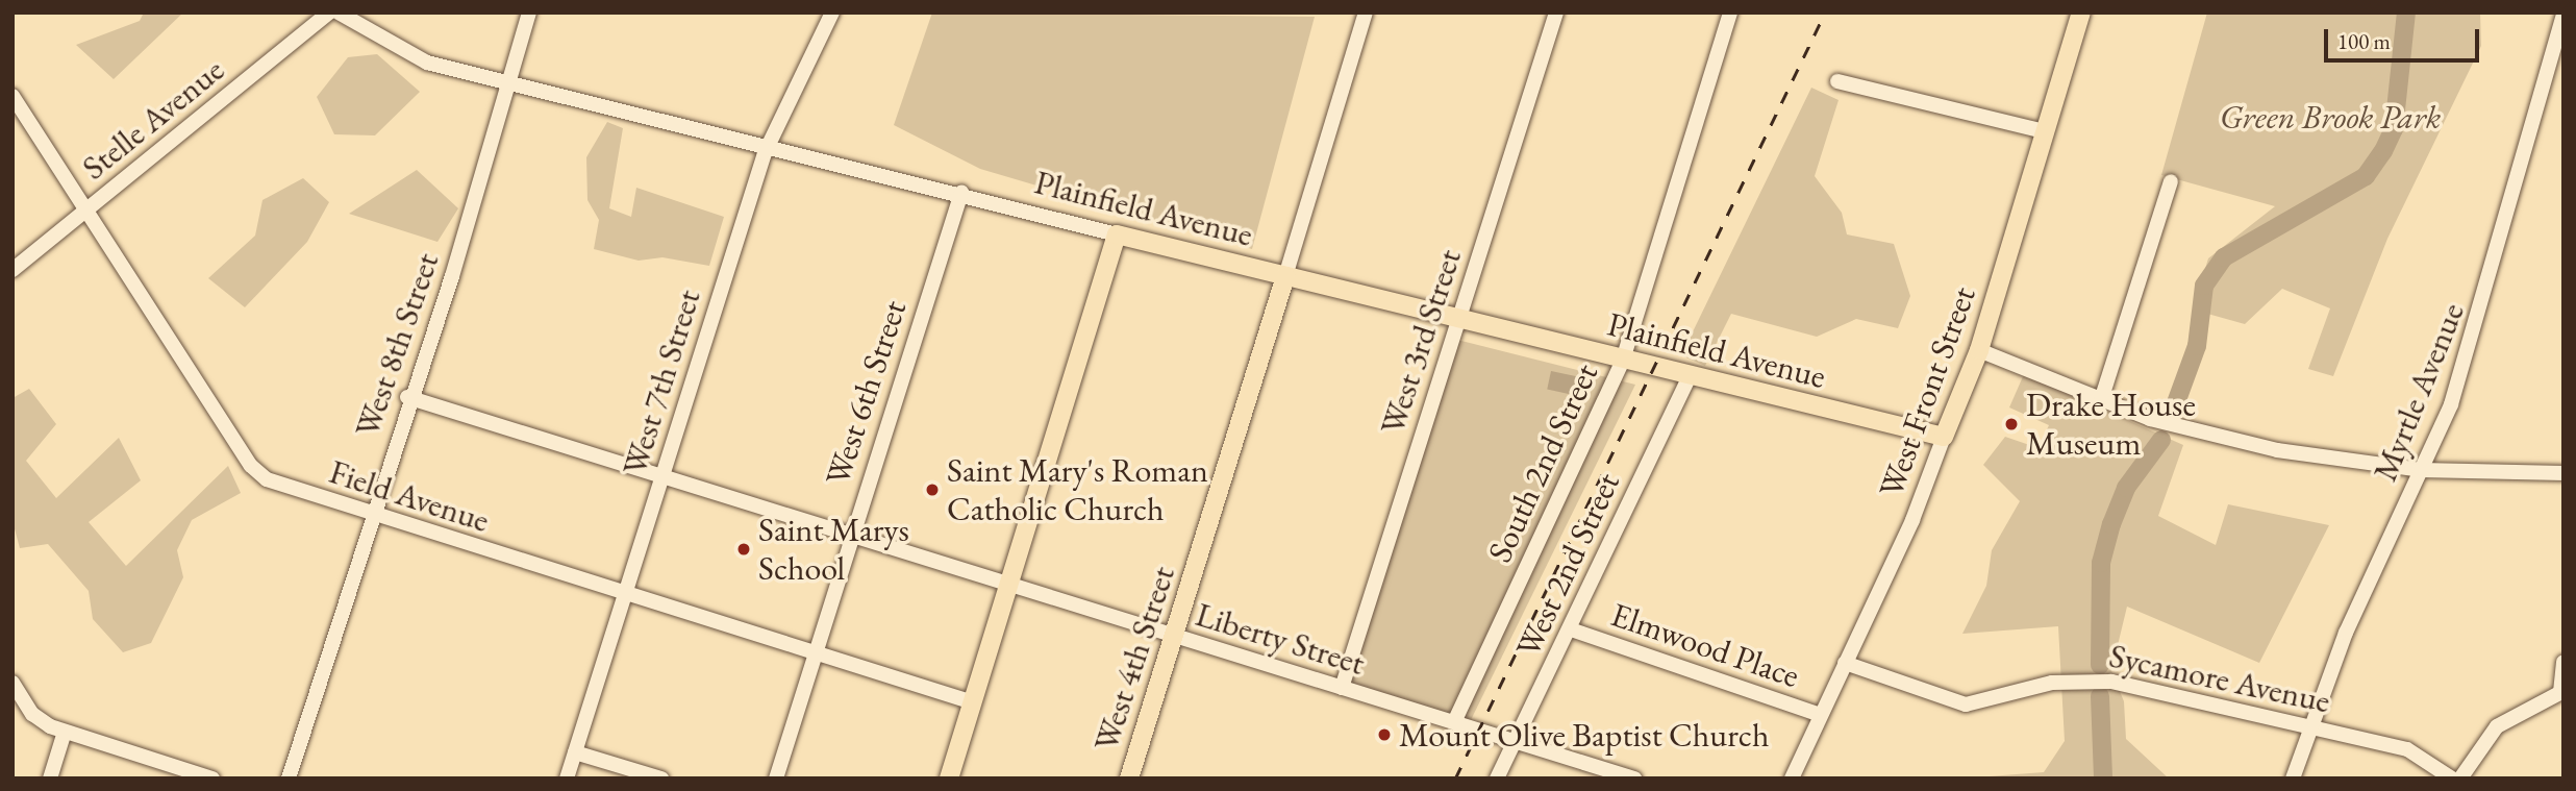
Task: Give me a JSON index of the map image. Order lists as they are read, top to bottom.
{
  "streets": {
    "main road": ["Plainfield Avenue", "West Front Street", "West 4th Street"],
    "street": [
      "Stelle Avenue",
      "West 3rd Street",
      "West 8th Street",
      "West 7th Street",
      "Myrtle Avenue",
      "West 6th Street",
      "South 2nd Street",
      "Field Avenue",
      "West 2nd Street",
      "Liberty Street",
      "Elmwood Place",
      "Sycamore Avenue"
    ]
  },
  "crossings": [
    ["Stelle Avenue", "Field Avenue"],
    ["Plainfield Avenue", "West 3rd Street"],
    ["Plainfield Avenue", "West 8th Street"],
    ["Plainfield Avenue", "West 7th Street"],
    ["Plainfield Avenue", "West Front Street"],
    ["Plainfield Avenue", "West 6th Street"],
    ["Plainfield Avenue", "South 2nd Street"],
    ["Plainfield Avenue", "West 2nd Street"],
    ["Plainfield Avenue", "West 4th Street"],
    ["West 3rd Street", "Liberty Street"],
    ["West 8th Street", "Field Avenue"],
    ["West 8th Street", "Liberty Street"],
    ["West 7th Street", "Field Avenue"],
    ["West 7th Street", "Liberty Street"],
    ["West Front Street", "Elmwood Place"],
    ["West Front Street", "Sycamore Avenue"],
    ["Myrtle Avenue", "Sycamore Avenue"],
    ["West 6th Street", "Field Avenue"],
    ["West 6th Street", "Liberty Street"],
    ["South 2nd Street", "Liberty Street"],
    ["West 2nd Street", "Liberty Street"],
    ["West 2nd Street", "Elmwood Place"],
    ["Liberty Street", "West 4th Street"]
  ],
  "parks": ["Green Brook Park"],
  "places": [
    "Drake House Museum",
    "Saint Mary's Roman Catholic Church",
    "Saint Marys School",
    "Mount Olive Baptist Church"
  ],
  "scale_bar": "100 m"
}
